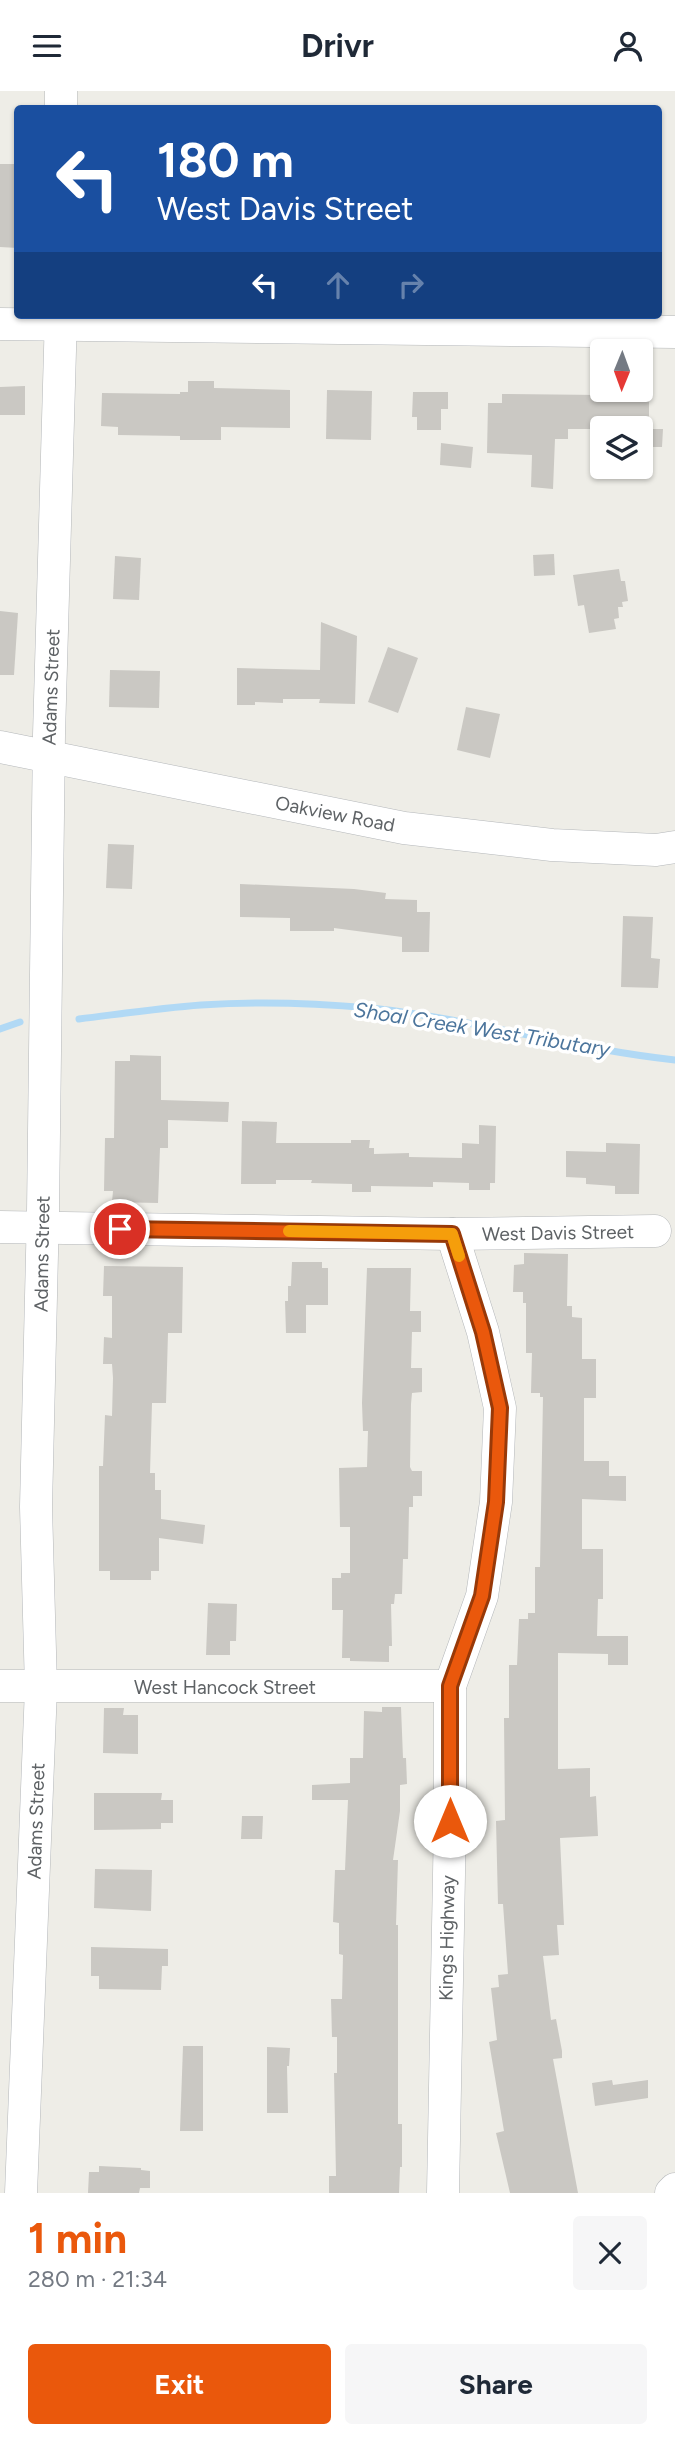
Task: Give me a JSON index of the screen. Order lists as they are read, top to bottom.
{
  "streets": {
    "street": [
      "Adams Street",
      "Oakview Road",
      "West Davis Street",
      "West Hancock Street",
      "Kings Highway"
    ]
  },
  "crossings": [
    ["Adams Street", "Oakview Road"],
    ["Adams Street", "West Davis Street"],
    ["Adams Street", "West Hancock Street"],
    ["West Davis Street", "Kings Highway"],
    ["West Hancock Street", "Kings Highway"]
  ],
  "water": ["Shoal Creek West Tributary"],
  "north": "bottom",
  "page": {
    "header": "Drivr",
    "turn": ["180 m", "West Davis Street"],
    "heading": ["1 min", "280 m · 21:34"],
    "buttons": ["Exit", "Share"]
  }
}
